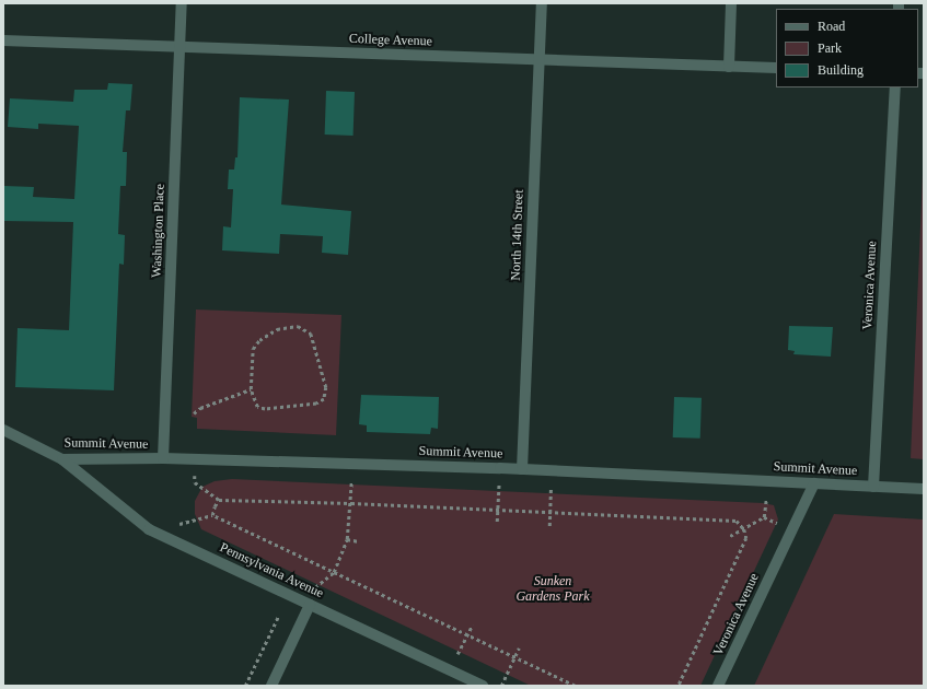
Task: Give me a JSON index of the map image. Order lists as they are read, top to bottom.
{
  "streets": {
    "street": [
      "College Avenue",
      "Washington Place",
      "North 14th Street",
      "Veronica Avenue",
      "Summit Avenue",
      "Pennsylvania Avenue"
    ]
  },
  "crossings": [
    ["College Avenue", "Washington Place"],
    ["College Avenue", "North 14th Street"],
    ["Washington Place", "Summit Avenue"],
    ["North 14th Street", "Summit Avenue"],
    ["Veronica Avenue", "Summit Avenue"],
    ["Summit Avenue", "Pennsylvania Avenue"]
  ],
  "parks": ["Sunken Gardens Park"],
  "legend": ["Road", "Park", "Building"]
}
